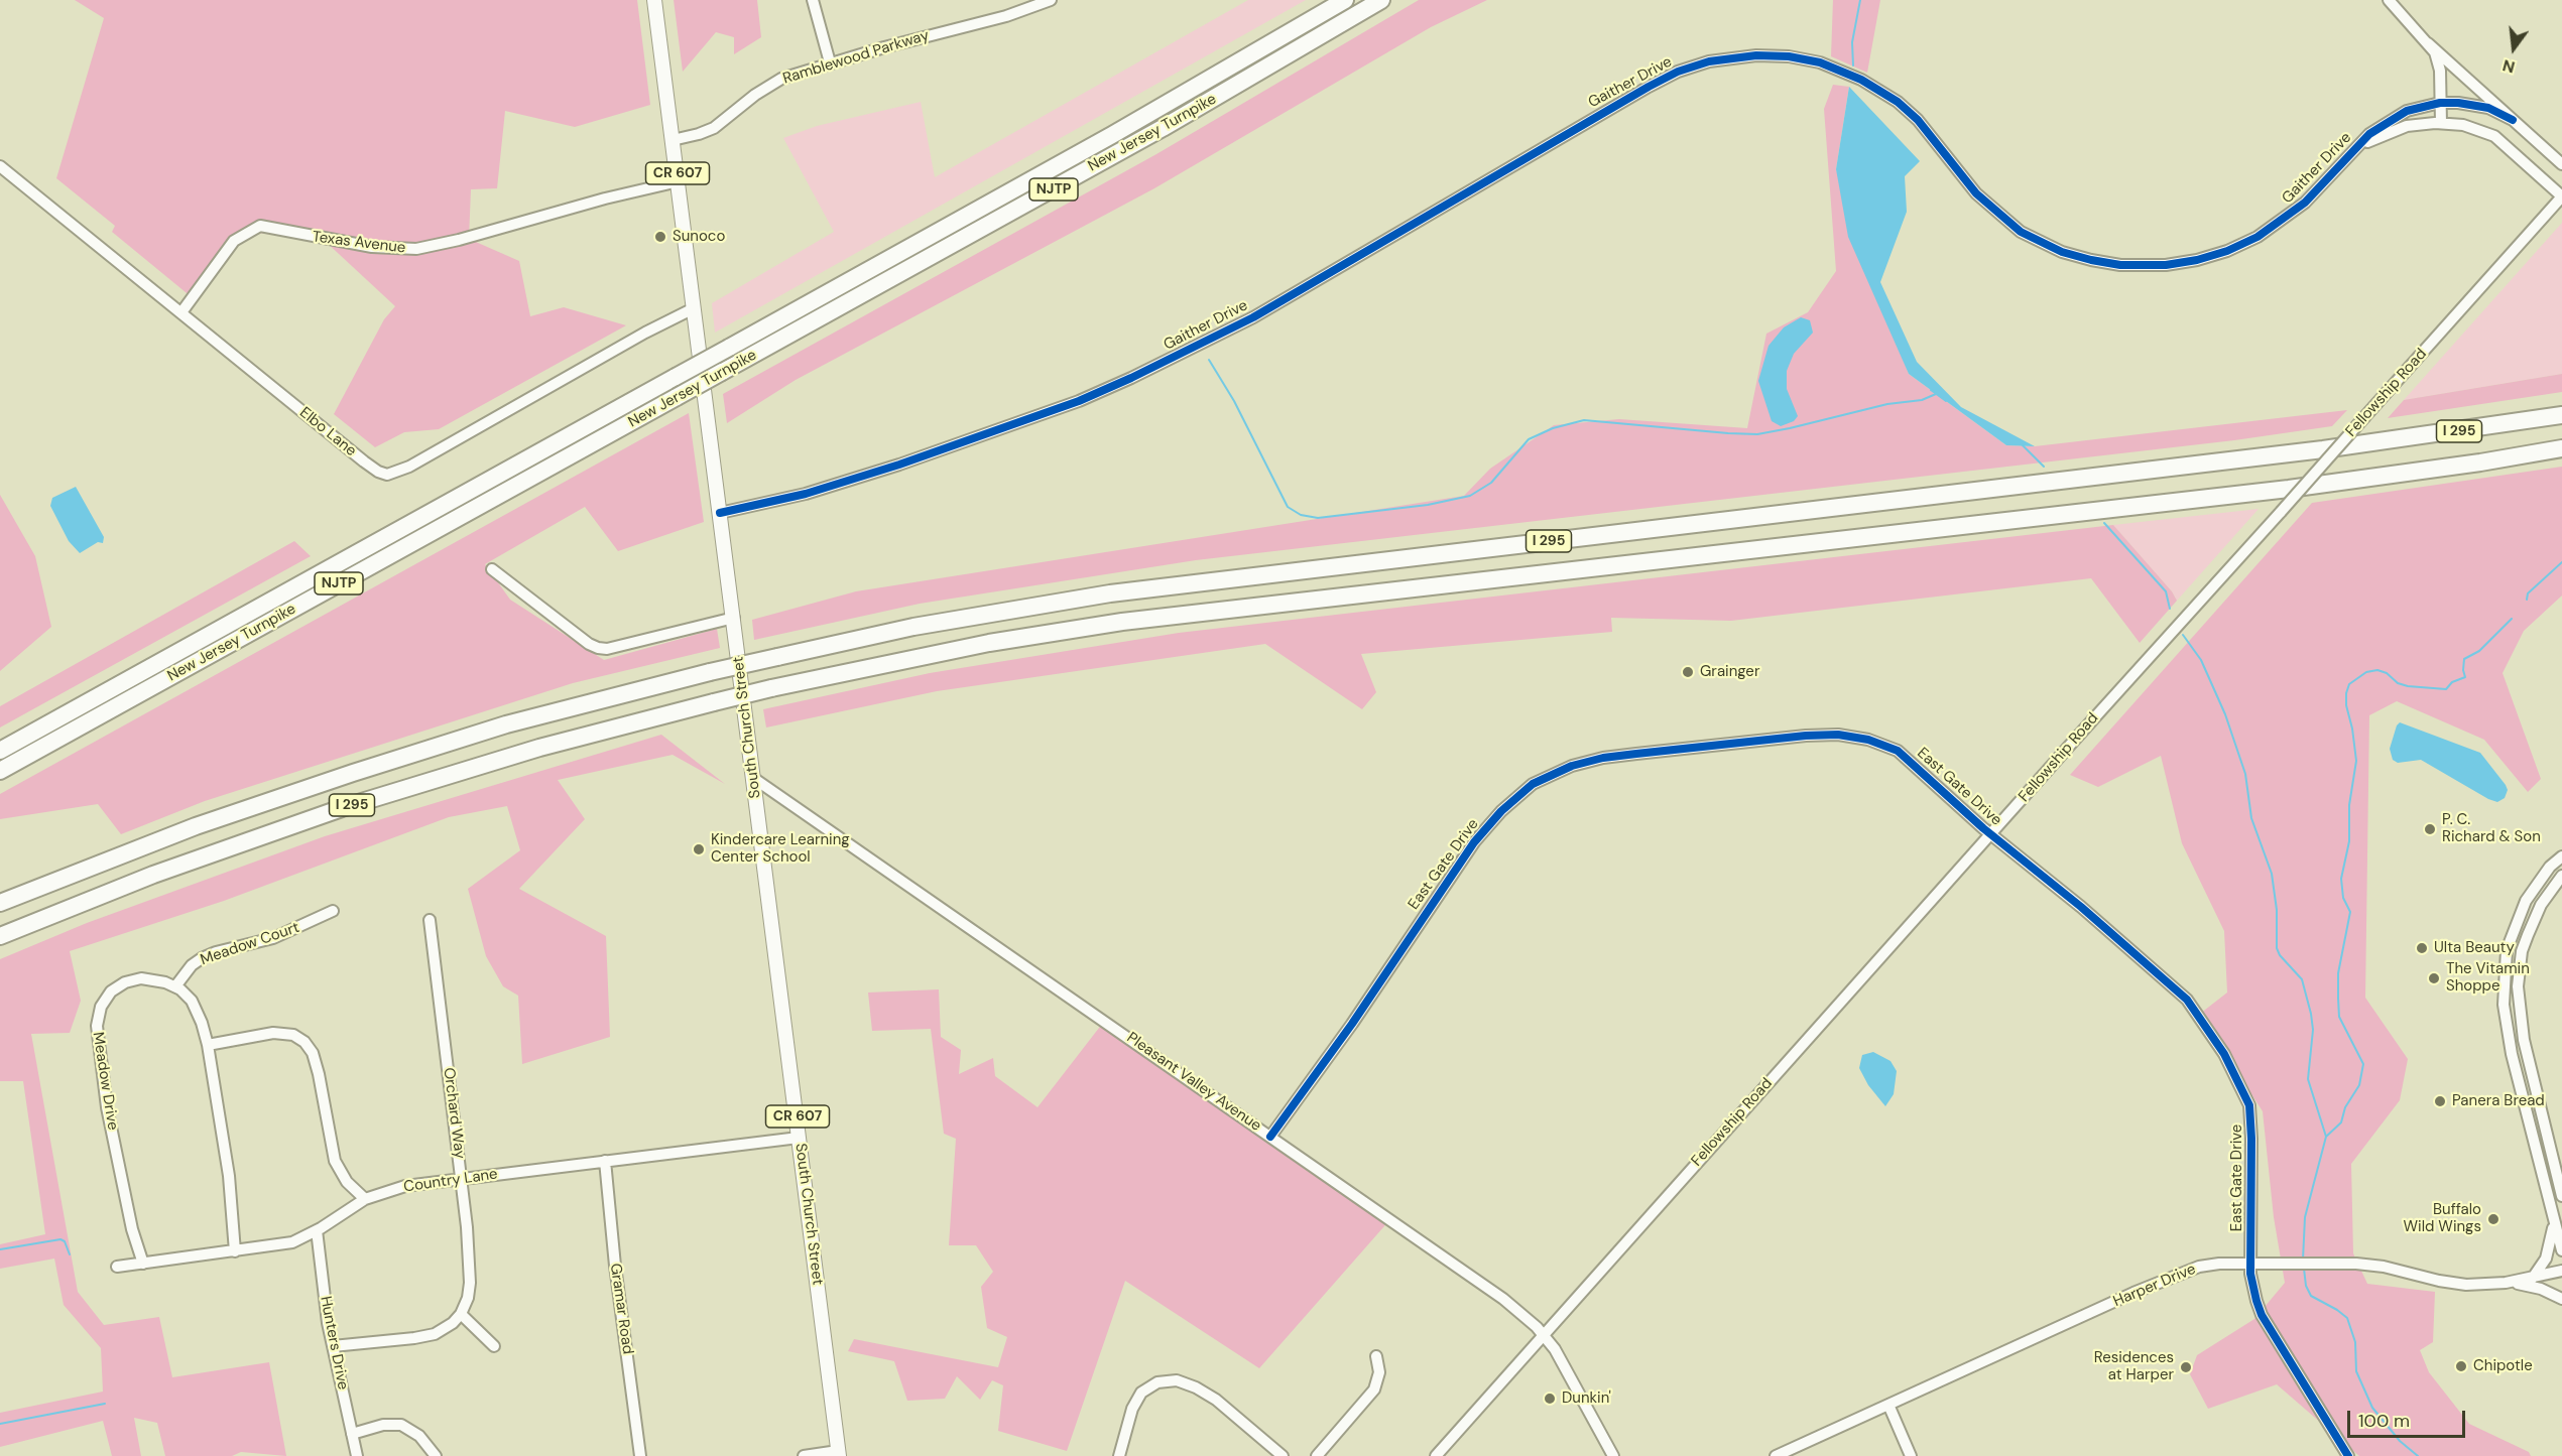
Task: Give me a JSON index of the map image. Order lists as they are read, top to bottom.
{
  "streets": {
    "highway": ["New Jersey Turnpike", "NJTP", "I 295"],
    "main road": ["CR 607", "South Church Street"],
    "street": [
      "Ramblewood Parkway",
      "Gaither Drive",
      "Texas Avenue",
      "Fellowship Road",
      "Elbo Lane",
      "East Gate Drive",
      "Meadow Court",
      "Meadow Drive",
      "Pleasant Valley Avenue",
      "Orchard Way",
      "Country Lane",
      "Harper Drive",
      "Gramar Road",
      "Hunters Drive"
    ]
  },
  "crossings": [
    ["Ramblewood Parkway", "South Church Street"],
    ["Gaither Drive", "Fellowship Road"],
    ["Gaither Drive", "South Church Street"],
    ["Texas Avenue", "Elbo Lane"],
    ["Texas Avenue", "South Church Street"],
    ["Fellowship Road", "East Gate Drive"],
    ["Fellowship Road", "Pleasant Valley Avenue"],
    ["Elbo Lane", "South Church Street"],
    ["South Church Street", "Pleasant Valley Avenue"],
    ["South Church Street", "Country Lane"],
    ["East Gate Drive", "Pleasant Valley Avenue"],
    ["East Gate Drive", "Harper Drive"],
    ["Meadow Court", "Meadow Drive"],
    ["Meadow Drive", "Country Lane"],
    ["Orchard Way", "Country Lane"],
    ["Country Lane", "Gramar Road"],
    ["Country Lane", "Hunters Drive"]
  ],
  "places": [
    "Sunoco",
    "Grainger",
    "P. C. Richard & Son",
    "Kindercare Learning Center School",
    "Ulta Beauty",
    "The Vitamin Shoppe",
    "Panera Bread",
    "Buffalo Wild Wings",
    "Chipotle",
    "Residences at Harper",
    "Dunkin'"
  ],
  "scale_bar": "100 m",
  "north": "bottom"
}
